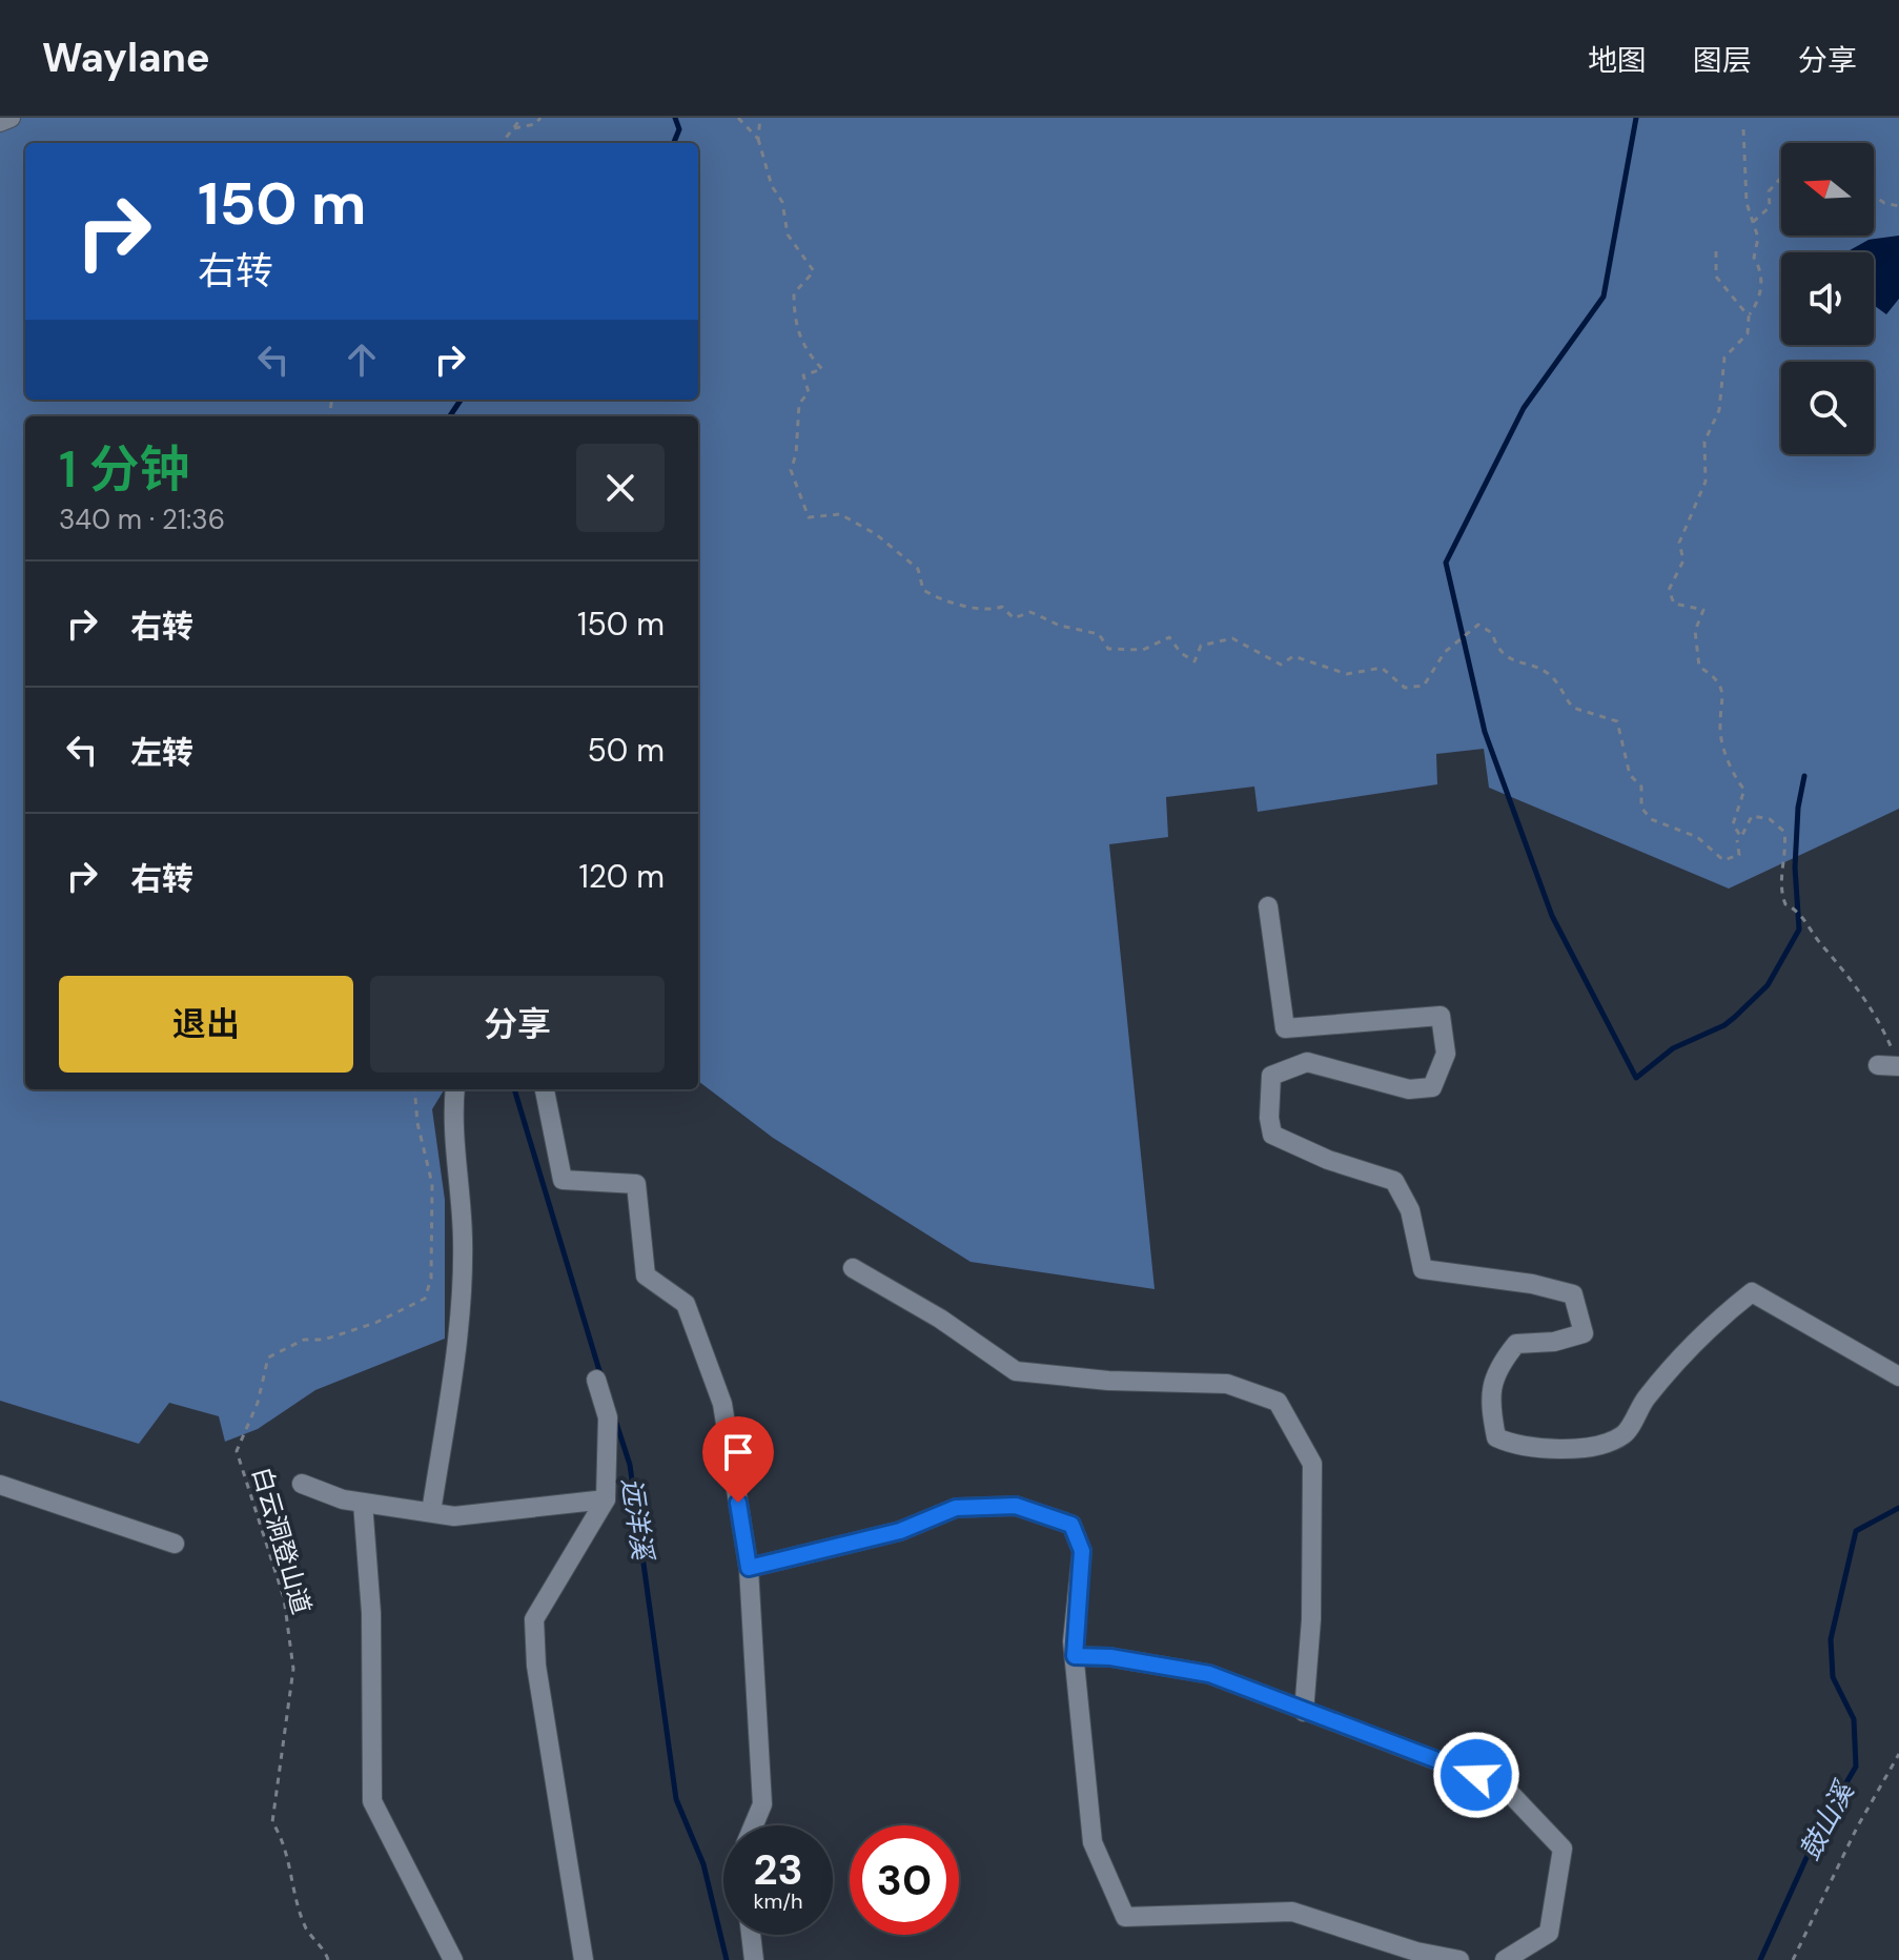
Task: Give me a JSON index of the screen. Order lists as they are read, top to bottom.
{
  "streets": {
    "path": ["白云洞登山道"]
  },
  "water": ["远洋溪", "鼓山溪"],
  "north": "left",
  "page": {
    "header": "Waylane",
    "nav": ["地图", "图层", "分享"],
    "turn": ["150 m", "右转"],
    "heading": ["1 分钟", "340 m · 21:36"],
    "list": [
      {
        "name": "右转",
        "value": "150 m"
      },
      {
        "name": "左转",
        "value": "50 m"
      },
      {
        "name": "右转",
        "value": "120 m"
      }
    ],
    "buttons": ["退出", "分享"],
    "speed": "23 km/h",
    "limit": "30"
  }
}
